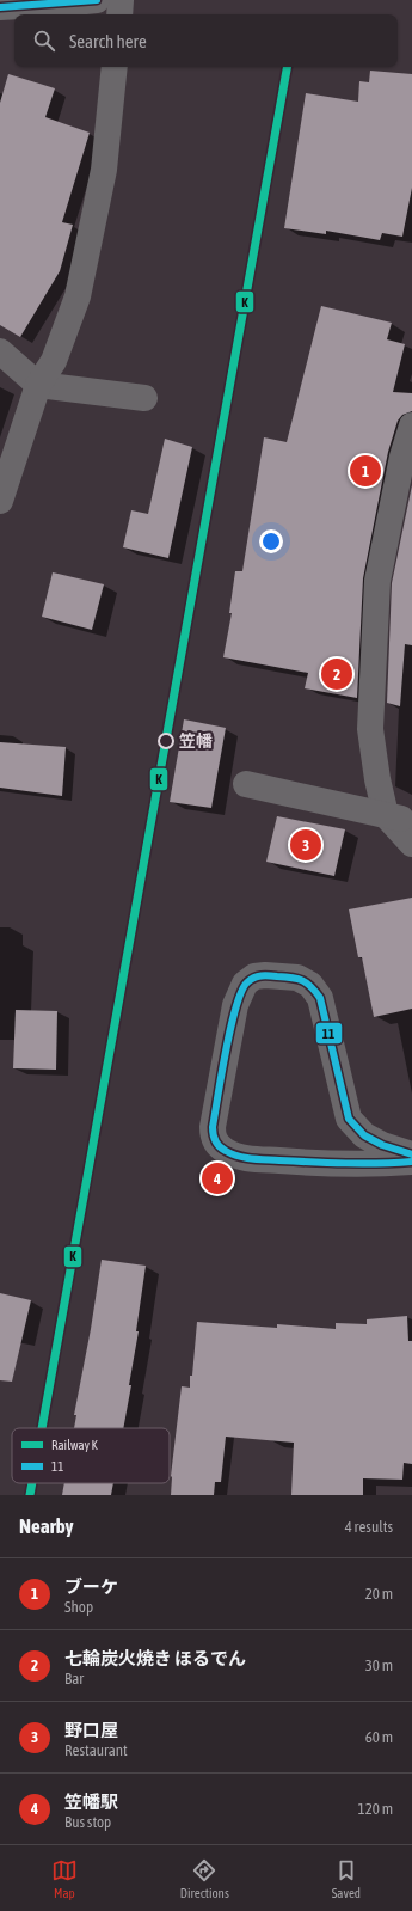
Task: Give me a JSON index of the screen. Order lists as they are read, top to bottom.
{
  "places": ["笠幡"],
  "lines": ["transit line 11", "rail line K"],
  "legend": ["Railway K", "11"],
  "page": {
    "search": "Search here",
    "pins": [
      "1",
      "2",
      "3",
      "4"
    ],
    "heading": ["Nearby", "4 results"],
    "list": [
      {
        "mark": "1",
        "name": "ブーケ",
        "note": "Shop",
        "value": "20 m"
      },
      {
        "mark": "2",
        "name": "七輪炭火焼き ほるでん",
        "note": "Bar",
        "value": "30 m"
      },
      {
        "mark": "3",
        "name": "野口屋",
        "note": "Restaurant",
        "value": "60 m"
      },
      {
        "mark": "4",
        "name": "笠幡駅",
        "note": "Bus stop",
        "value": "120 m"
      }
    ],
    "nav": ["Map", "Directions", "Saved"]
  }
}
